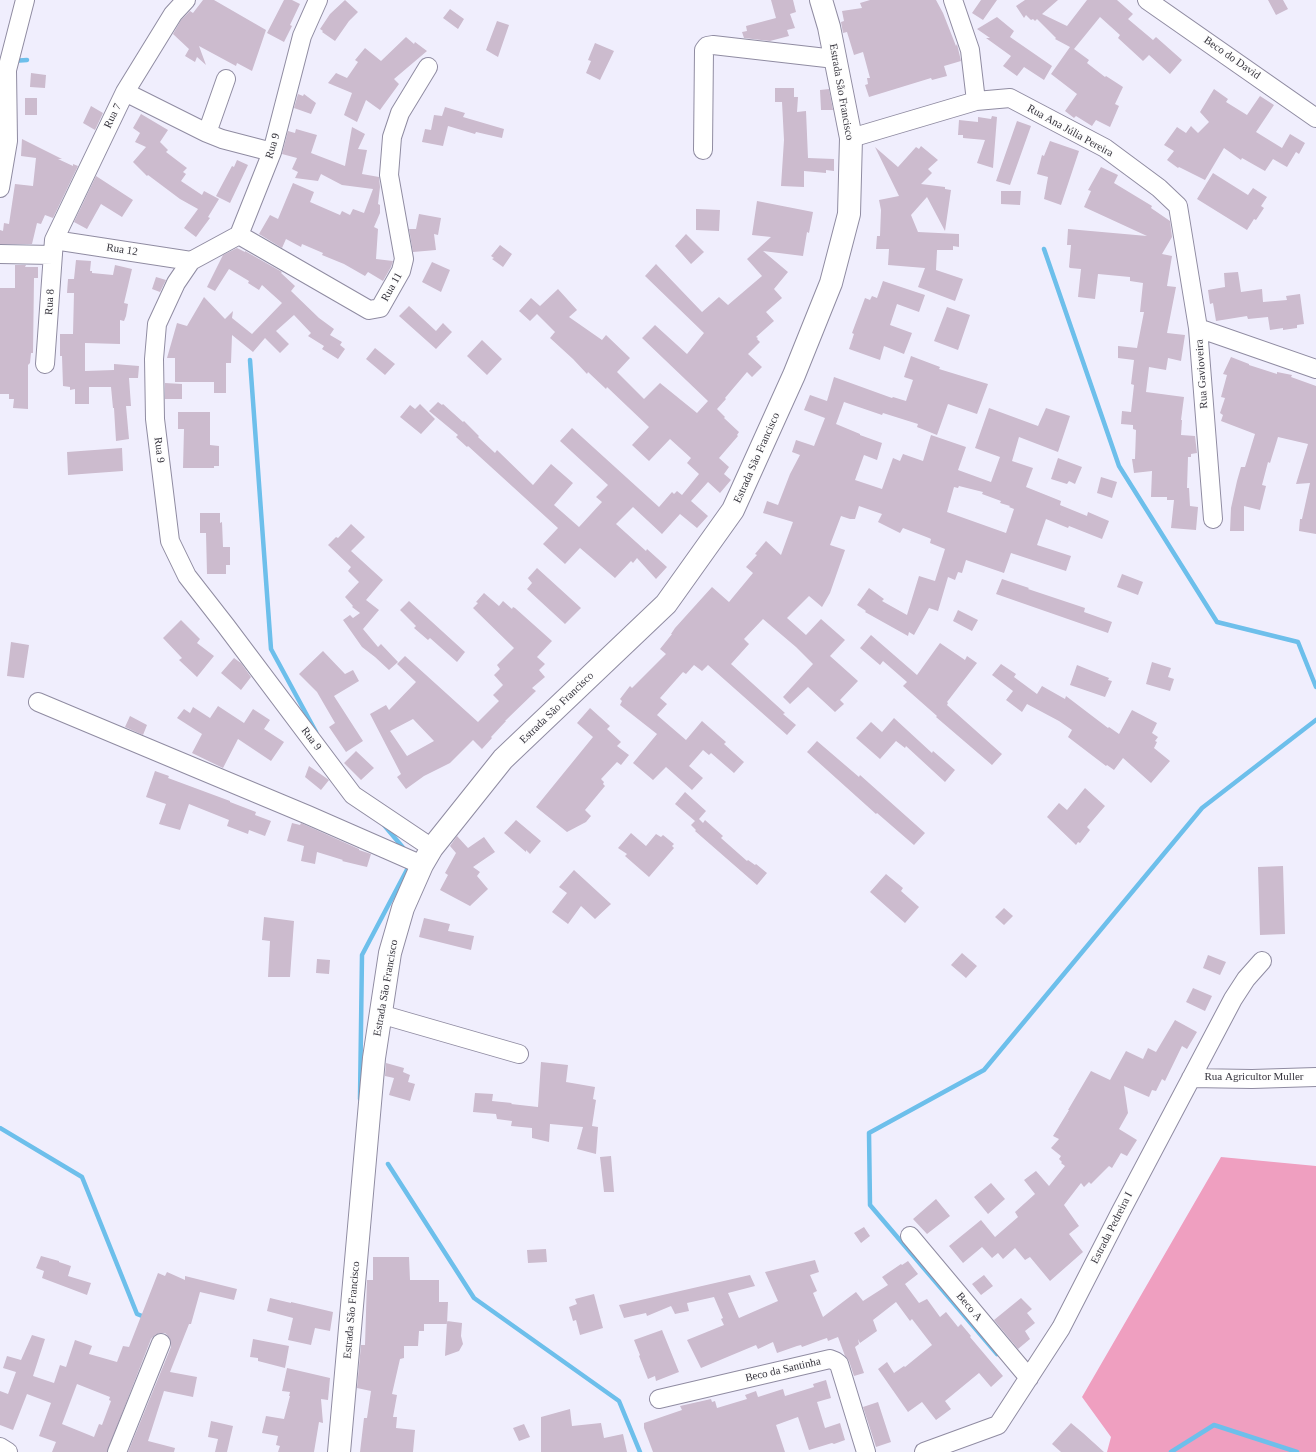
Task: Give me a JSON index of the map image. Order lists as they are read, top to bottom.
{
  "streets": {
    "main road": ["Estrada São Francisco"],
    "street": [
      "Beco do David",
      "Rua 7",
      "Rua Ana Júlia Pereira",
      "Rua 9",
      "Rua 12",
      "Rua 11",
      "Rua 8",
      "Rua Gavioveira",
      "Rua Agricultor Muller",
      "Estrada Pedreira I",
      "Beco A",
      "Beco da Santinha"
    ]
  },
  "crossings": [
    ["Estrada São Francisco", "Rua Ana Júlia Pereira"],
    ["Estrada São Francisco", "Rua 9"],
    ["Rua 7", "Rua 12"],
    ["Rua 7", "Rua 8"],
    ["Rua Ana Júlia Pereira", "Rua Gavioveira"],
    ["Rua 9", "Rua 12"],
    ["Rua 9", "Rua 11"],
    ["Rua 12", "Rua 8"],
    ["Rua Agricultor Muller", "Estrada Pedreira I"],
    ["Estrada Pedreira I", "Beco A"]
  ]
}
